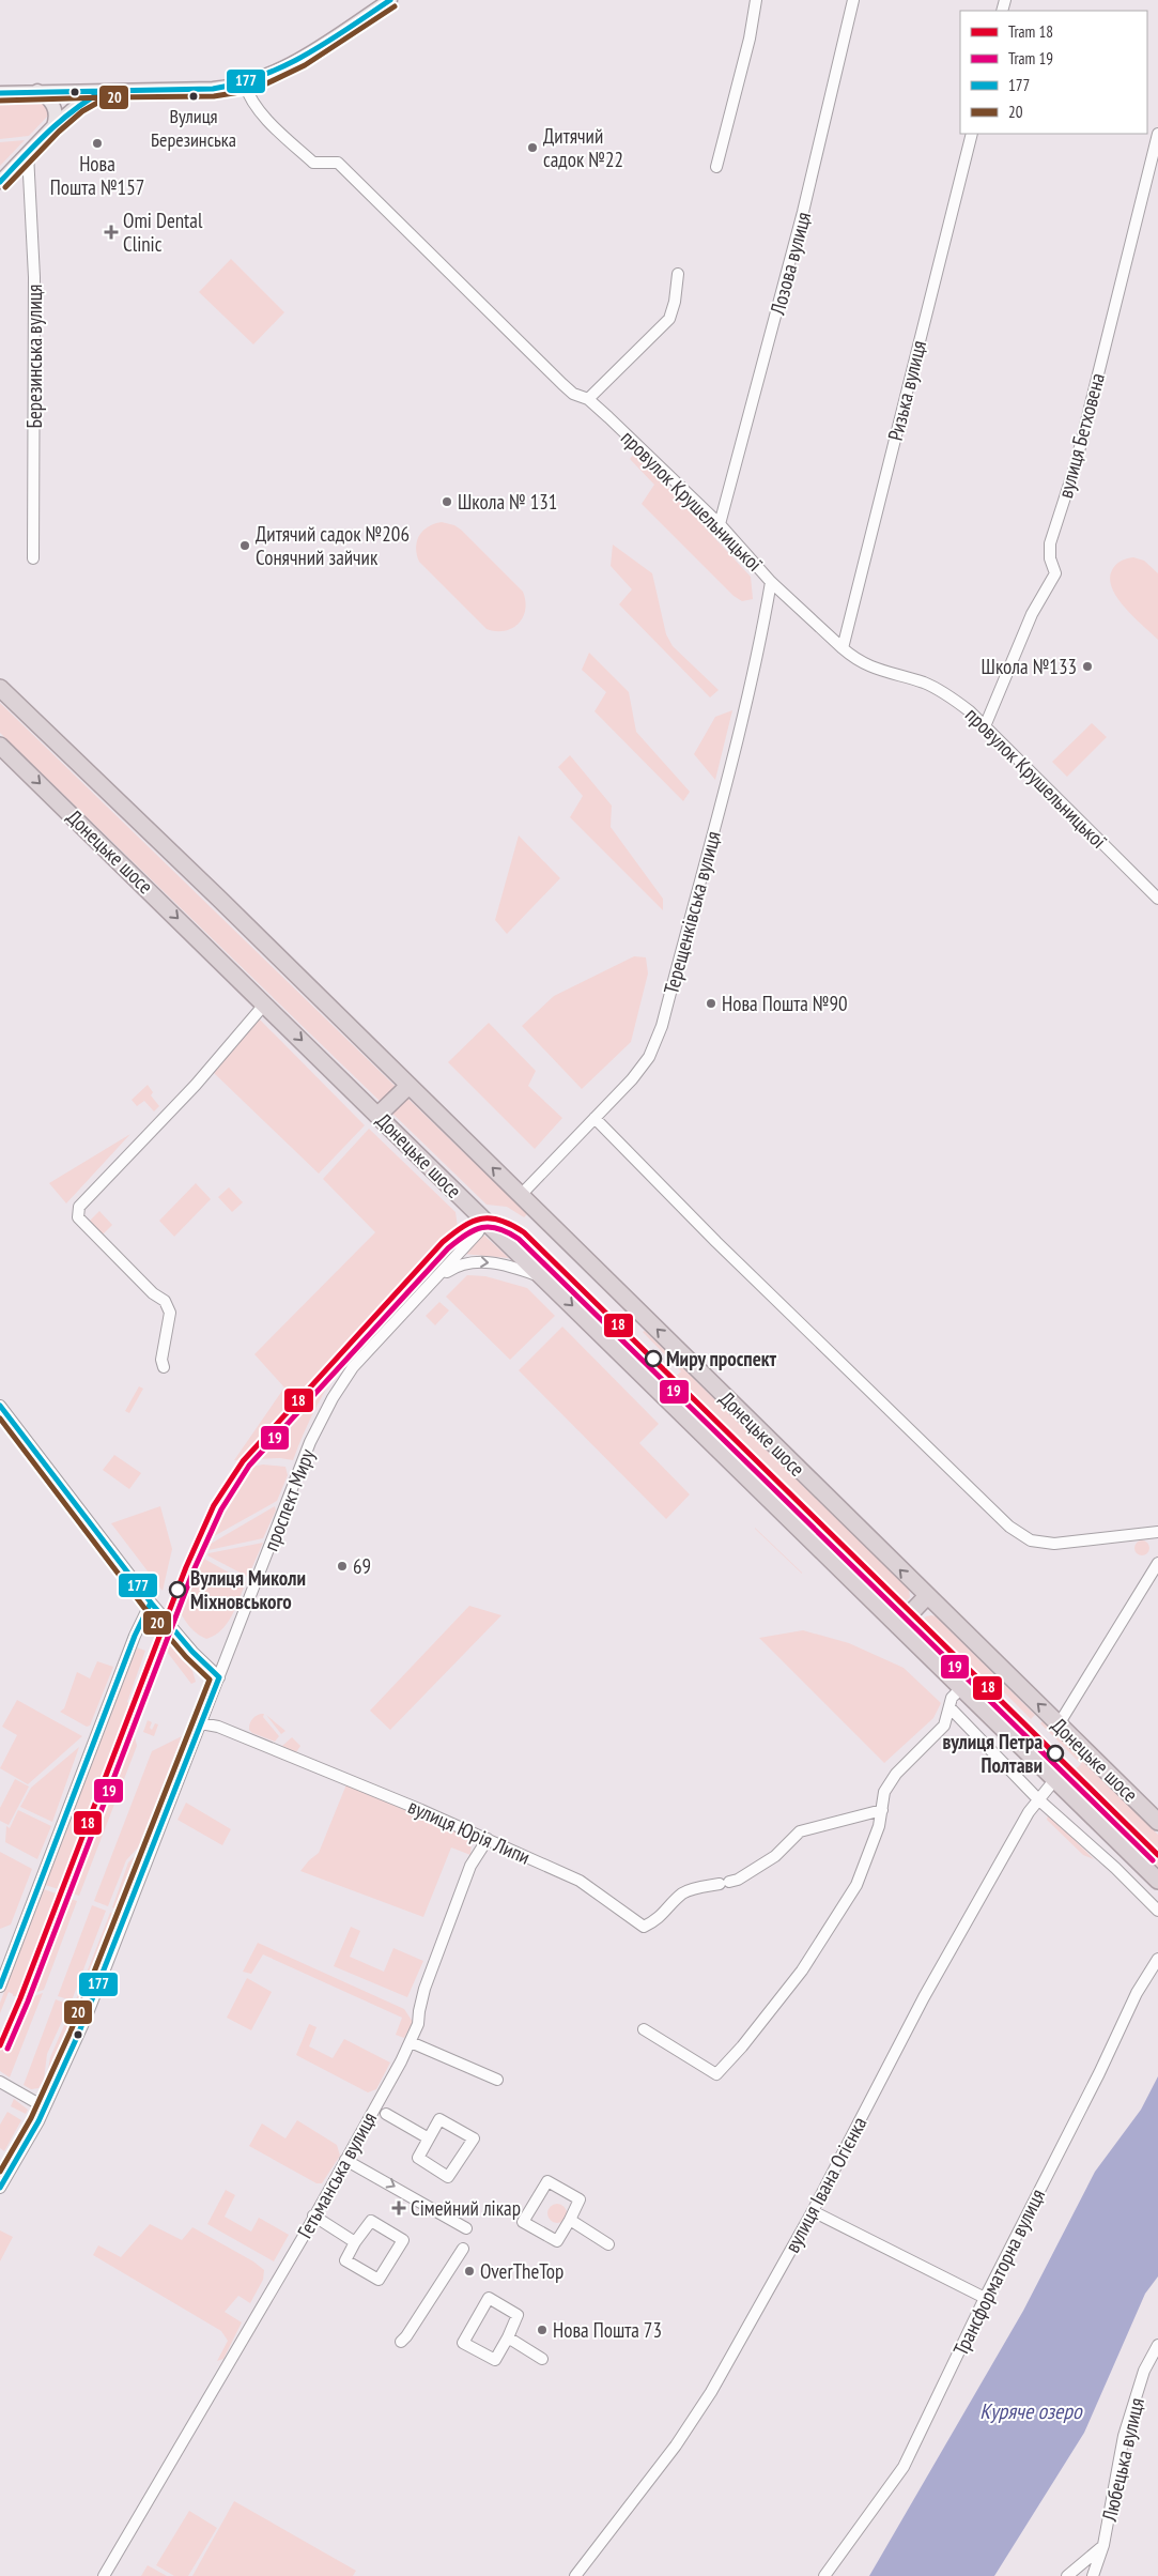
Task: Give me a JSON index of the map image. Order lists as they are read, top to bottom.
{
  "streets": {
    "highway": ["Донецьке шосе"],
    "street": [
      "Лозова вулиця",
      "Березинська вулиця",
      "Ризька вулиця",
      "вулиця Бетховена",
      "провулок Крушельницької",
      "Терещенківська вулиця",
      "проспект Миру",
      "вулиця Юрія Липи",
      "Гетьманська вулиця",
      "вулиця Івана Огієнка",
      "Трансформаторна вулиця",
      "Любецька вулиця"
    ]
  },
  "crossings": [
    ["Лозова вулиця", "провулок Крушельницької"],
    ["Ризька вулиця", "провулок Крушельницької"],
    ["вулиця Бетховена", "провулок Крушельницької"],
    ["провулок Крушельницької", "Терещенківська вулиця"],
    ["Донецьке шосе", "Терещенківська вулиця"],
    ["Донецьке шосе", "проспект Миру"],
    ["Донецьке шосе", "вулиця Івана Огієнка"],
    ["проспект Миру", "вулиця Юрія Липи"],
    ["вулиця Юрія Липи", "Гетьманська вулиця"]
  ],
  "water": ["Куряче озеро"],
  "places": {
    "other": [
      "Вулиця Березинська",
      "Нова Пошта №157",
      "Дитячий садок №22",
      "Школа № 131",
      "Дитячий садок №206 Сонячний зайчик",
      "Школа №133",
      "Нова Пошта №90",
      "Миру проспект",
      "69",
      "Вулиця Миколи Міхновського",
      "вулиця Петра Полтави",
      "OverTheTop",
      "Нова Пошта 73"
    ],
    "health": ["Omi Dental Clinic", "Сімейний лікар"]
  },
  "lines": [
    "transit line 177",
    "transit line 20",
    "tram line 18",
    "tram line 19"
  ],
  "legend": [
    "Tram 18",
    "Tram 19",
    "177",
    "20"
  ]
}
